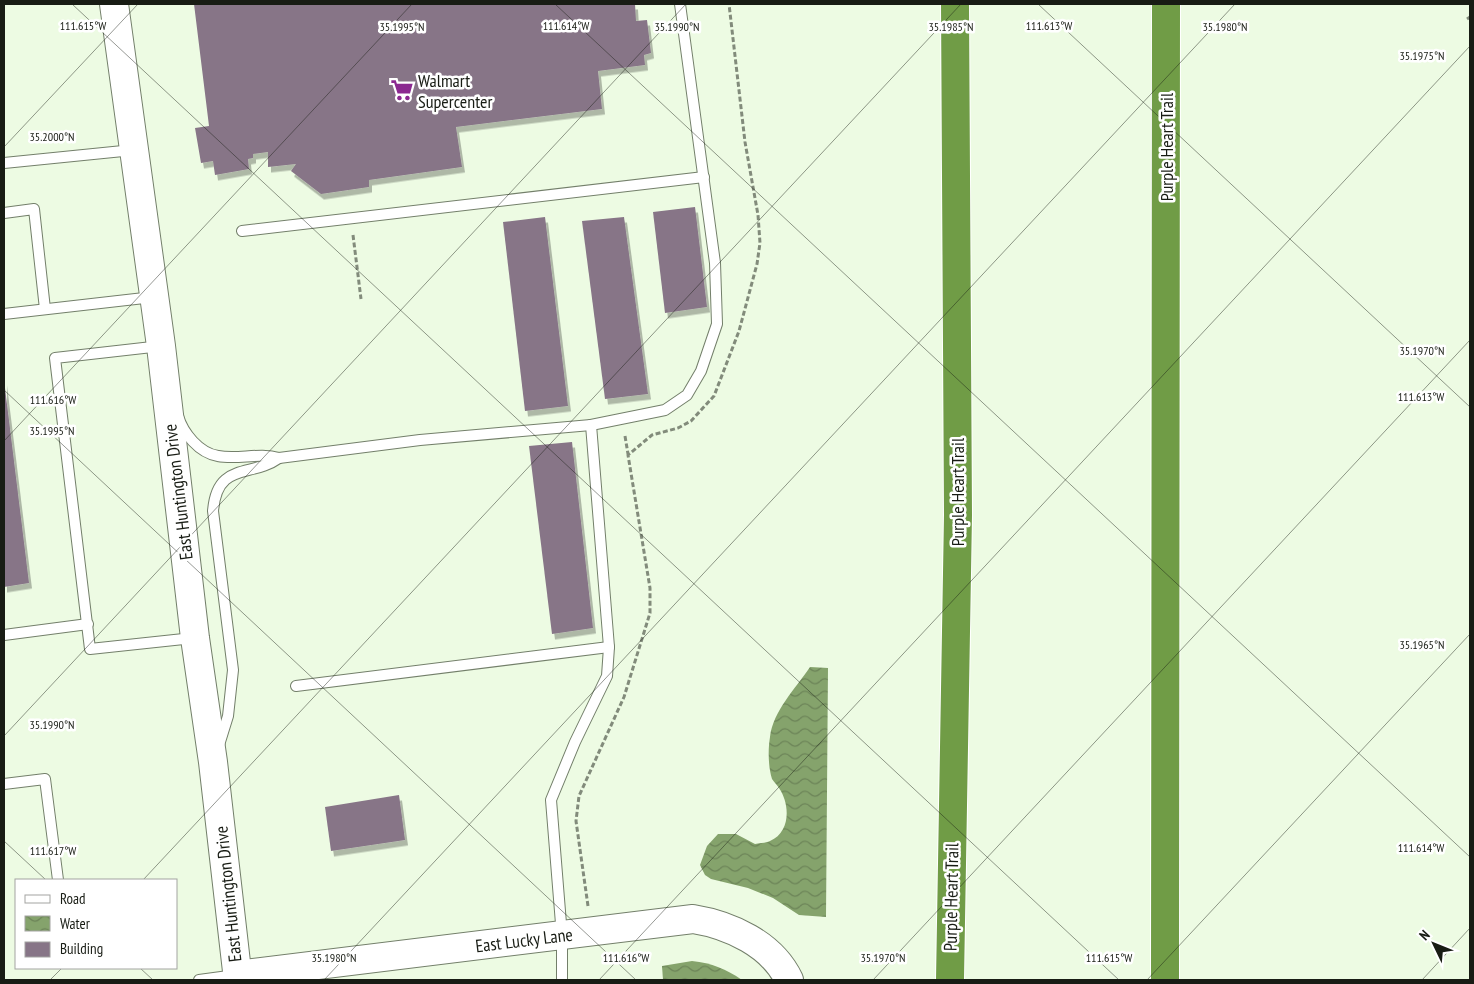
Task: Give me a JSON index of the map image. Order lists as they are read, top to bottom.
{
  "streets": {
    "highway": ["Purple Heart Trail"],
    "street": ["East Huntington Drive", "East Lucky Lane"]
  },
  "crossings": [
    ["East Huntington Drive", "East Lucky Lane"]
  ],
  "places": {
    "supermarket": ["Walmart Supercenter"]
  },
  "legend": ["Road", "Water", "Building"],
  "north": "top left",
  "coordinates": [
    "111.615°W",
    "111.614°W",
    "111.613°W",
    "35.1995°N",
    "35.1990°N",
    "35.1985°N",
    "35.1980°N",
    "35.1975°N",
    "35.2000°N",
    "35.1970°N",
    "111.616°W",
    "35.1965°N",
    "111.617°W"
  ]
}
